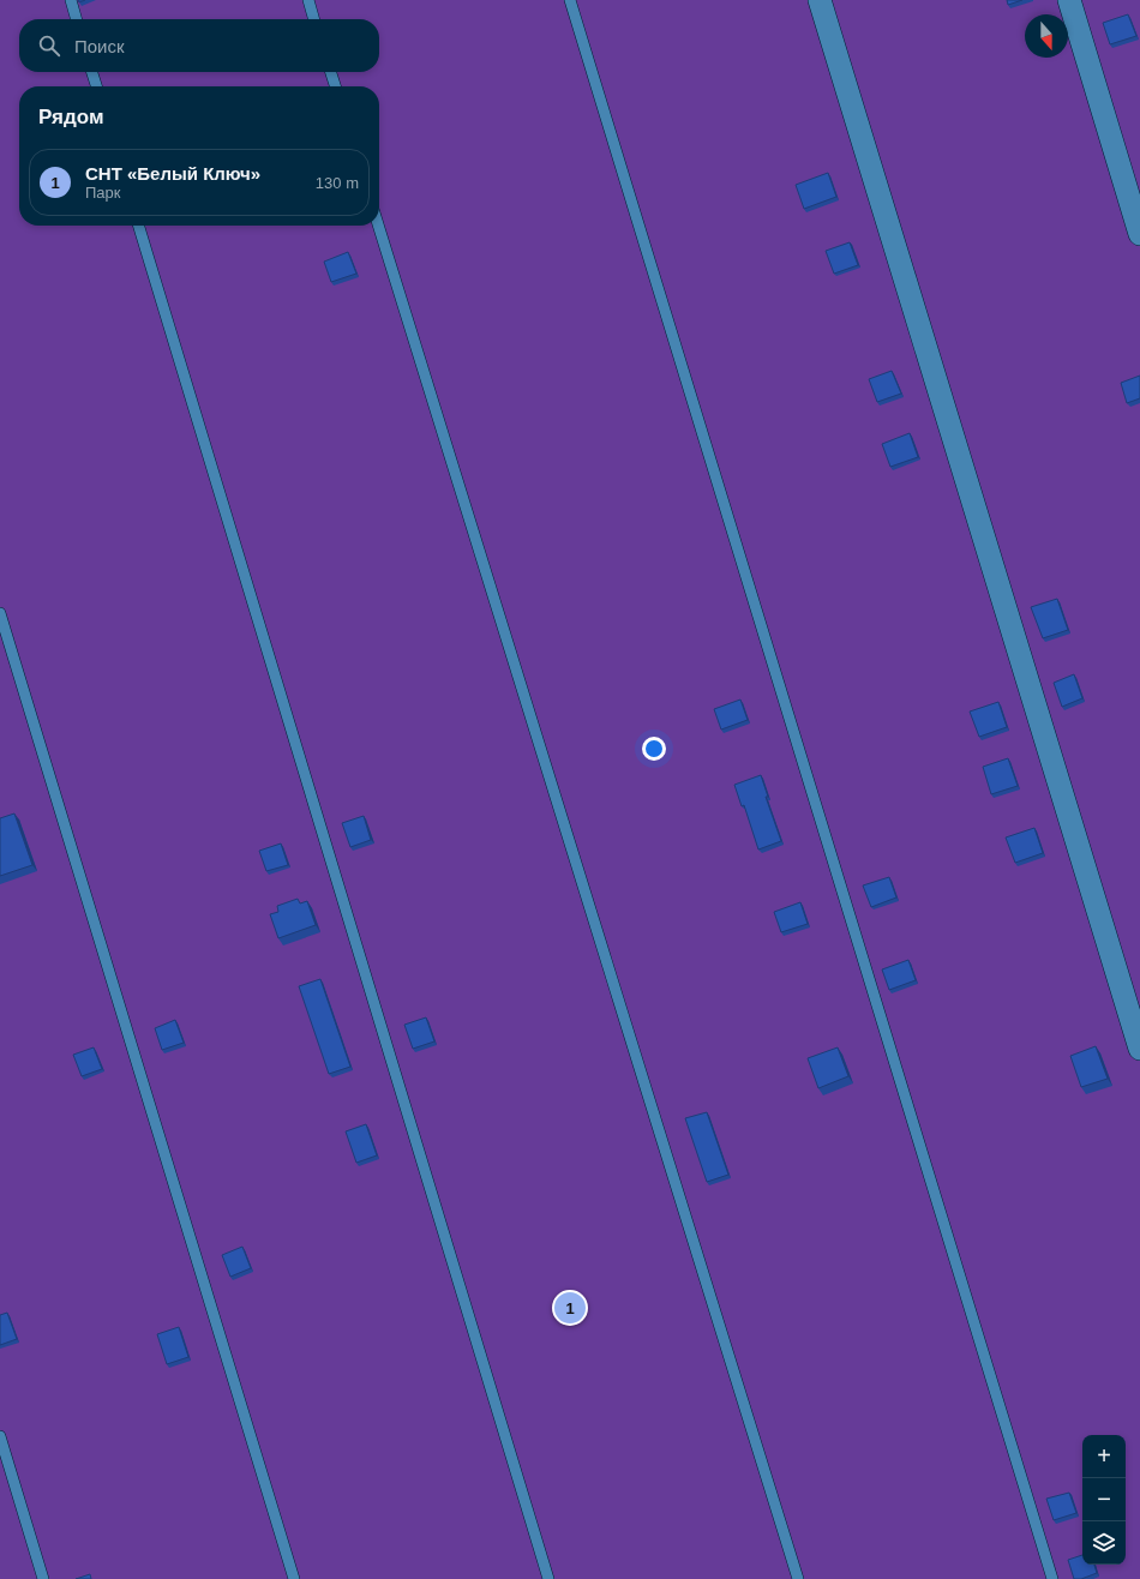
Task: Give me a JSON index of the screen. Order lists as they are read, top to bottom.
{
  "north": "bottom",
  "page": {
    "search": "Поиск",
    "heading": "Рядом",
    "list": [
      {
        "mark": "1",
        "name": "СНТ «Белый Ключ»",
        "note": "Парк",
        "value": "130 m"
      }
    ],
    "pins": "1",
    "map_buttons": ["+", "−"]
  }
}
